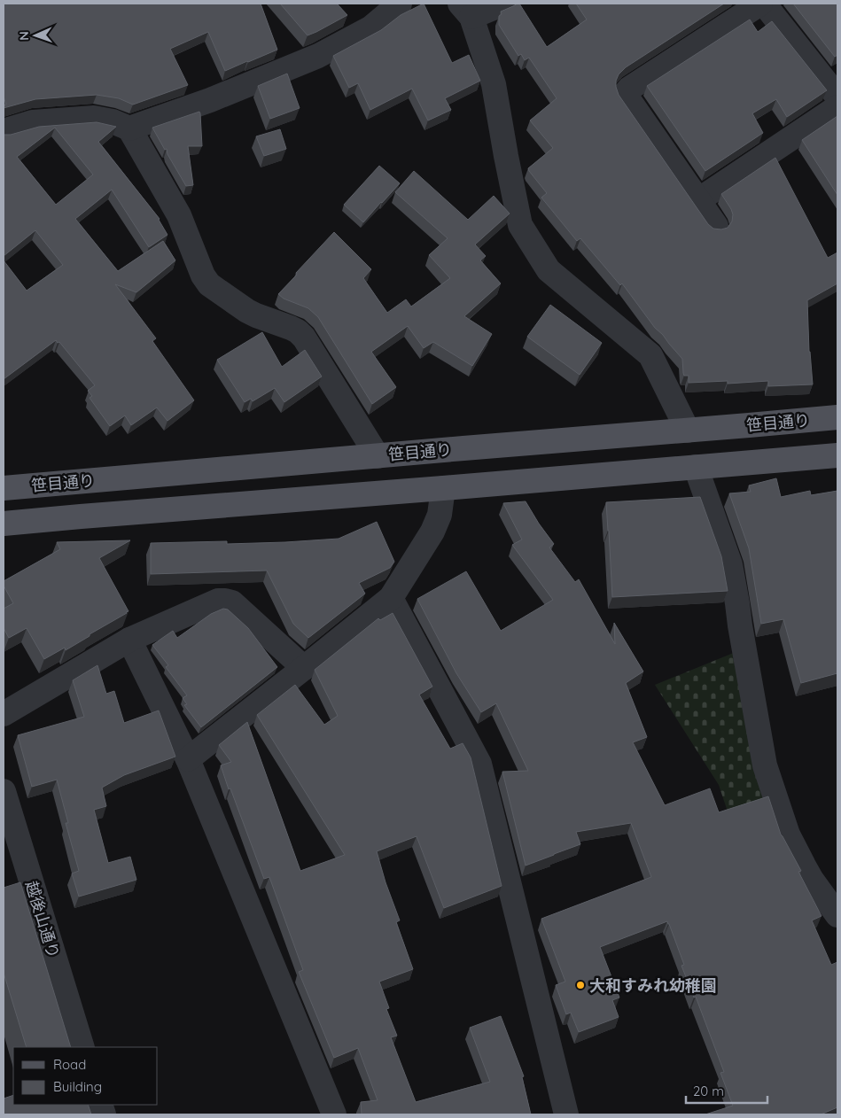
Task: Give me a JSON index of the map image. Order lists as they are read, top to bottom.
{
  "streets": {
    "main road": ["笹目通り"],
    "street": ["越後山通り"]
  },
  "places": ["大和すみれ幼稚園"],
  "legend": ["Road", "Building"],
  "scale_bar": "20 m",
  "north": "left"
}
